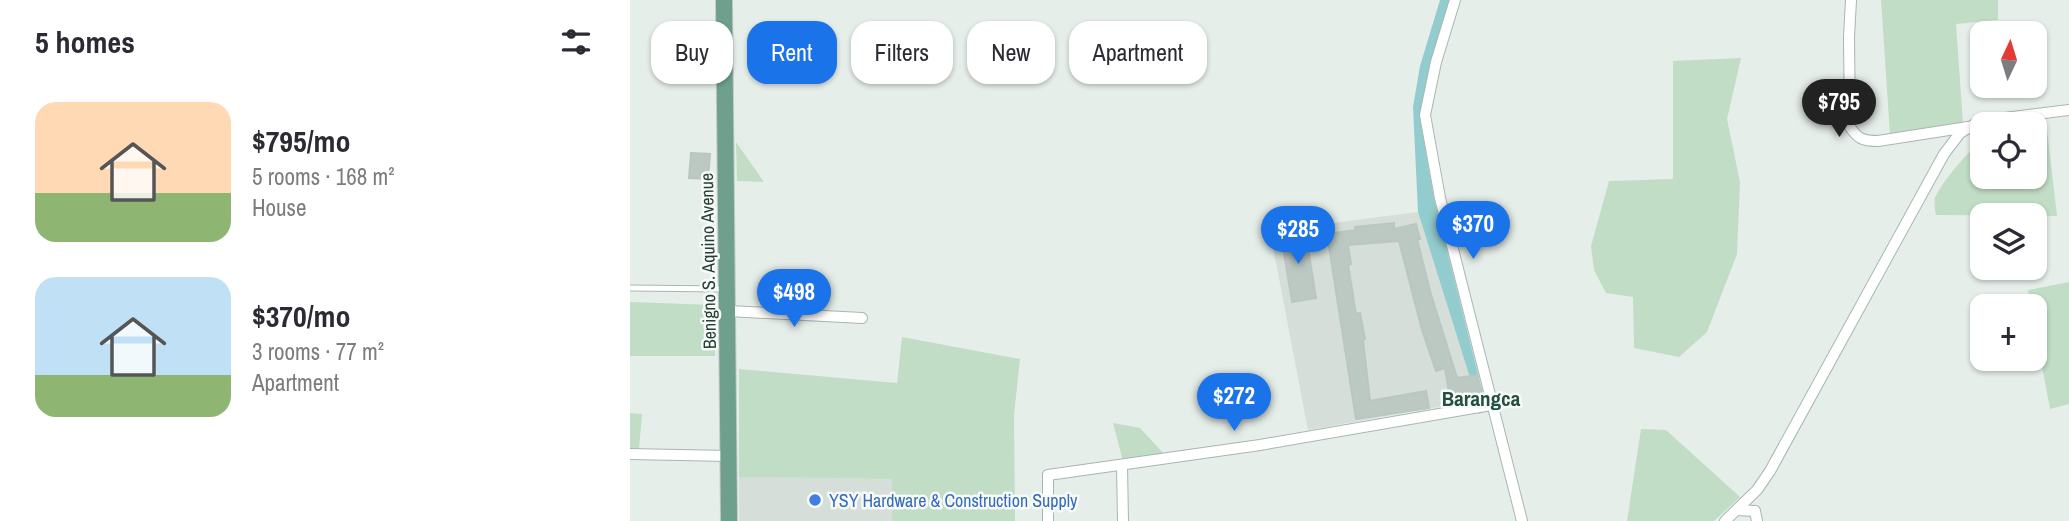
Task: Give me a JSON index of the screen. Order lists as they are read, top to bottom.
{
  "streets": {
    "main road": ["Benigno S. Aquino Avenue"]
  },
  "districts": ["Barangca"],
  "places": ["YSY Hardware & Construction Supply"],
  "north": "top",
  "page": {
    "heading": "5 homes",
    "map_buttons": "+",
    "chip": [
      "Buy",
      "Rent",
      "Filters",
      "New",
      "Apartment"
    ],
    "price": [
      "$795",
      "$370",
      "$285",
      "$498",
      "$272"
    ],
    "list": [
      {
        "name": "$795/mo",
        "note": "5 rooms · 168 m² · House"
      },
      {
        "name": "$370/mo",
        "note": "3 rooms · 77 m² · Apartment"
      }
    ]
  }
}
